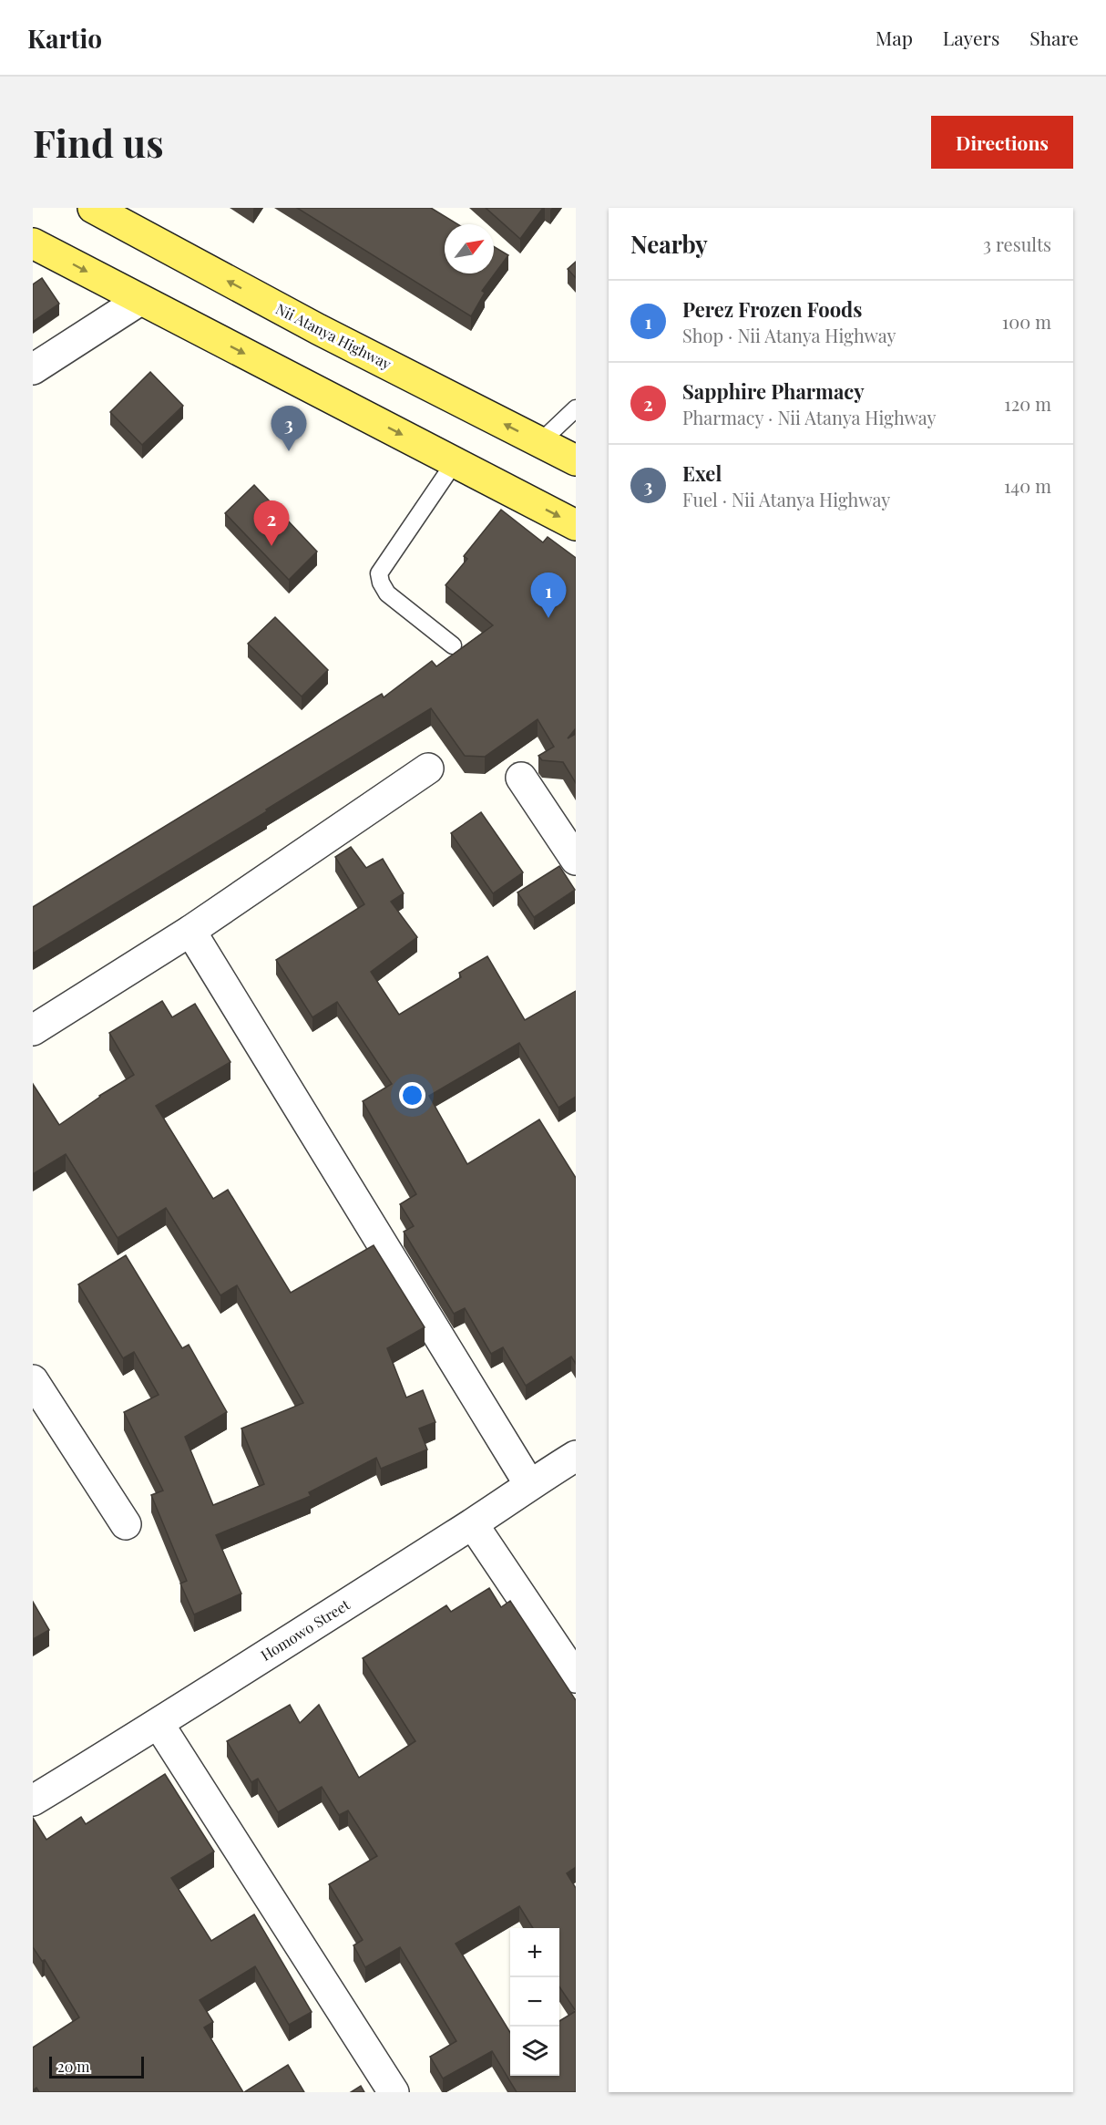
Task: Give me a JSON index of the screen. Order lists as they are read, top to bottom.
{
  "streets": {
    "main road": ["Nii Atanya Highway"],
    "street": ["Homowo Street"]
  },
  "scale_bar": "20 m",
  "north": "top right",
  "page": {
    "header": "Kartio",
    "nav": ["Map", "Layers", "Share"],
    "buttons": "Directions",
    "title": "Find us",
    "heading": ["Nearby", "3 results"],
    "list": [
      {
        "mark": "1",
        "name": "Perez Frozen Foods",
        "note": "Shop · Nii Atanya Highway",
        "value": "100 m"
      },
      {
        "mark": "2",
        "name": "Sapphire Pharmacy",
        "note": "Pharmacy · Nii Atanya Highway",
        "value": "120 m"
      },
      {
        "mark": "3",
        "name": "Exel",
        "note": "Fuel · Nii Atanya Highway",
        "value": "140 m"
      }
    ],
    "pins": ["3", "2", "1"],
    "map_buttons": ["+", "−"],
    "scale": "20 m"
  }
}
